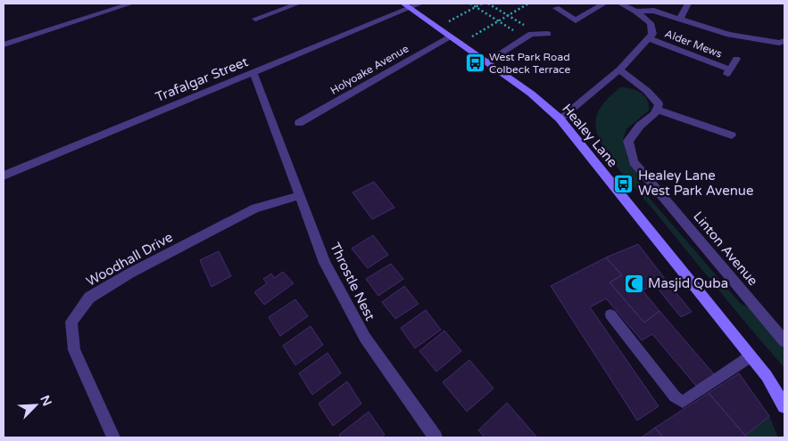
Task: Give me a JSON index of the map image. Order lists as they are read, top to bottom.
{
  "streets": {
    "main road": ["Healey Lane"],
    "street": [
      "Alder Mews",
      "Holyoake Avenue",
      "Trafalgar Street",
      "Linton Avenue",
      "Woodhall Drive",
      "Throstle Nest"
    ]
  },
  "crossings": [
    ["Holyoake Avenue", "Healey Lane"],
    ["Trafalgar Street", "Healey Lane"],
    ["Trafalgar Street", "Throstle Nest"],
    ["Woodhall Drive", "Throstle Nest"]
  ],
  "places": {
    "bus stop": ["West Park Road Colbeck Terrace", "Healey Lane West Park Avenue"],
    "mosque": ["Masjid Quba"]
  },
  "north": "top right"
}
